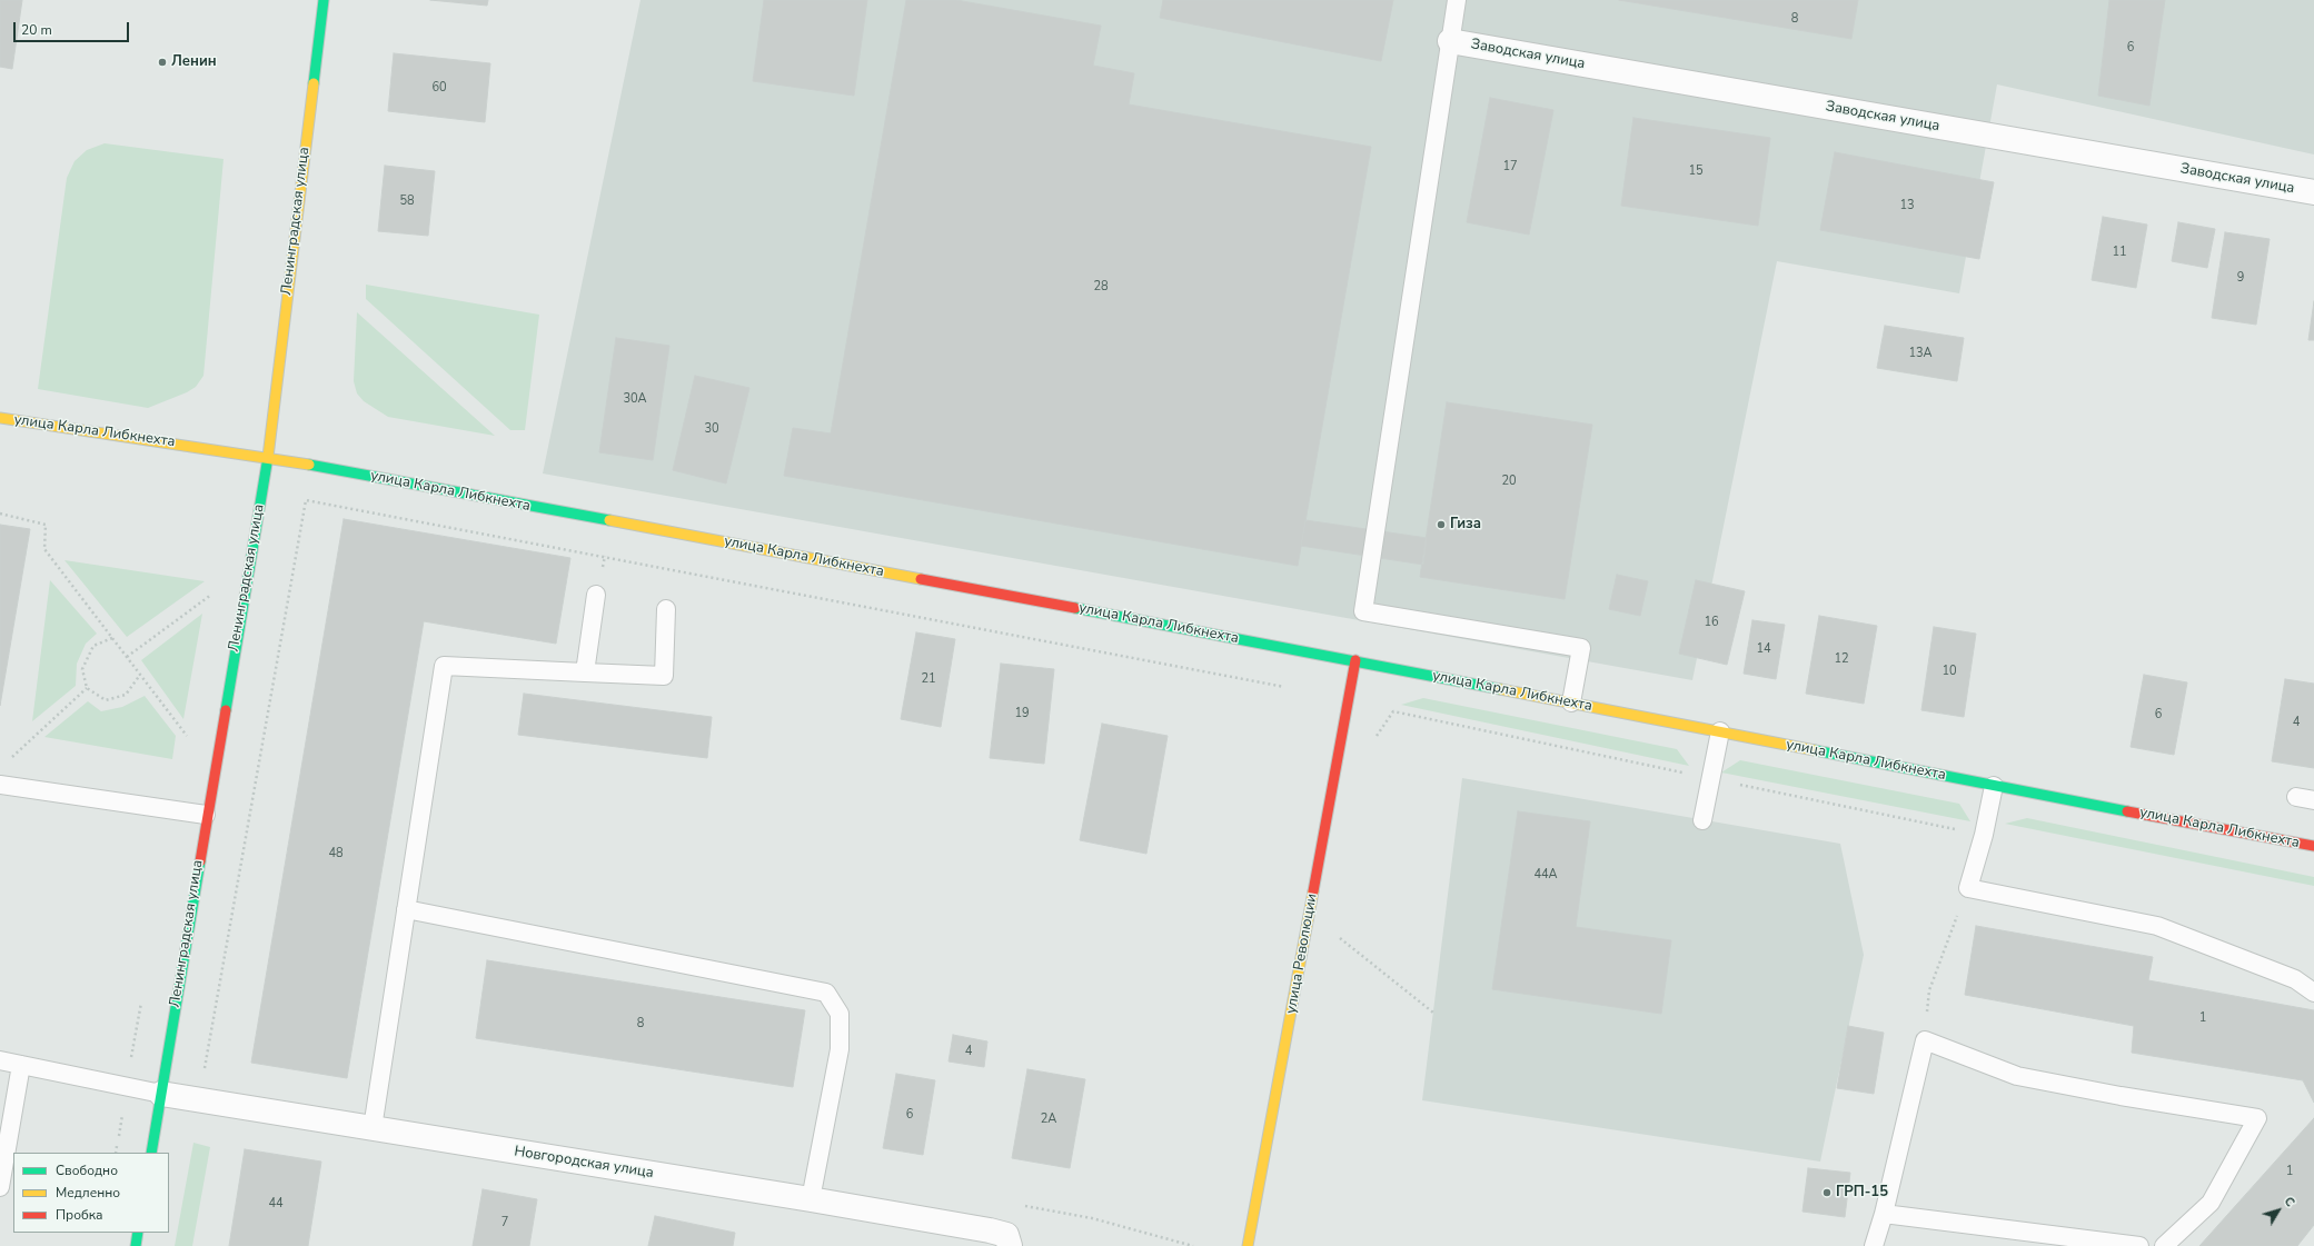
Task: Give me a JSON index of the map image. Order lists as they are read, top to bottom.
{
  "streets": {
    "main road": ["Ленинградская улица", "улица Карла Либкнехта", "улица Революции"],
    "street": ["Заводская улица", "Новгородская улица"]
  },
  "crossings": [
    ["Ленинградская улица", "улица Карла Либкнехта"],
    ["Ленинградская улица", "Новгородская улица"],
    ["улица Карла Либкнехта", "улица Революции"]
  ],
  "places": ["Ленин", "Гиза", "ГРП-15"],
  "house_numbers": [
    "8",
    "6",
    "60",
    "17",
    "15",
    "58",
    "13",
    "11",
    "9",
    "28",
    "13А",
    "30А",
    "30",
    "20",
    "16",
    "14",
    "12",
    "10",
    "21",
    "19",
    "6",
    "4",
    "48",
    "44А",
    "1",
    "8",
    "4",
    "6",
    "2А",
    "1",
    "44",
    "7"
  ],
  "legend": ["Свободно", "Медленно", "Пробка"],
  "scale_bar": "20 m",
  "north": "top right"
}
